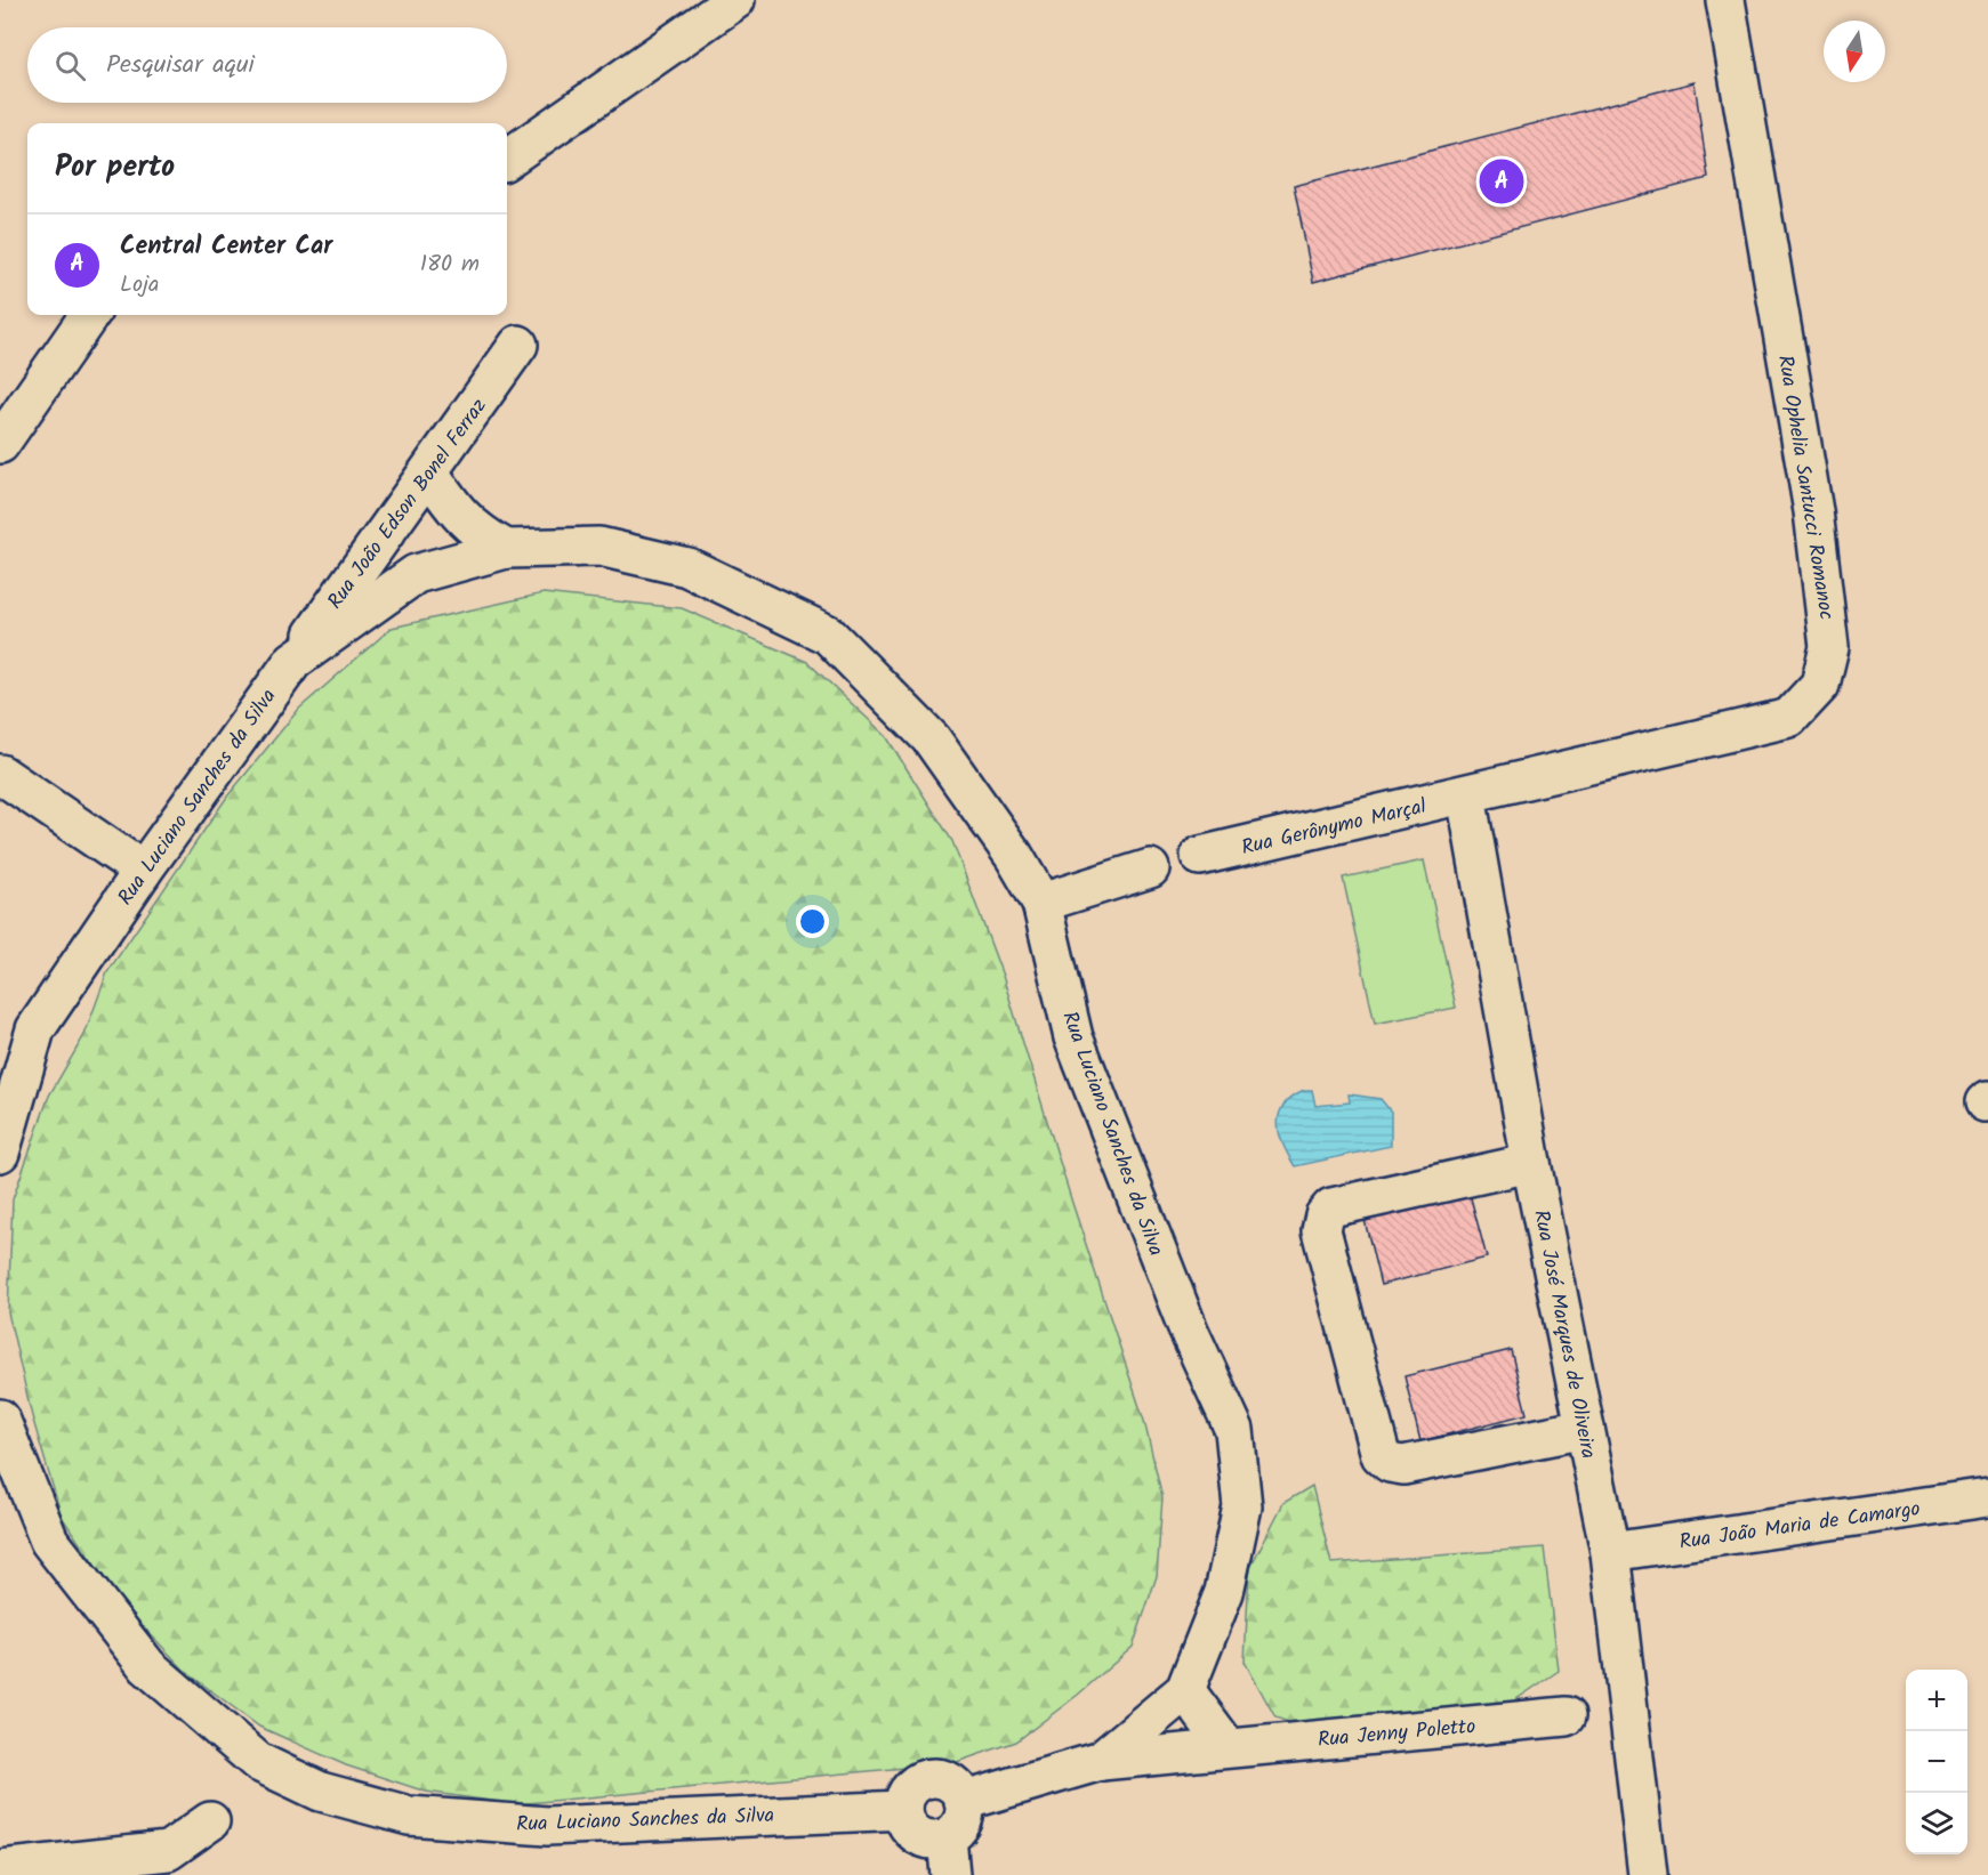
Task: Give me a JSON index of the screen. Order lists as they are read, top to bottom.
{
  "streets": {
    "street": [
      "Rua Ophelia Santucci Romanoc",
      "Rua João Edson Bonel Ferraz",
      "Rua Luciano Sanches da Silva",
      "Rua Gerônymo Marçal",
      "Rua José Marques de Oliveira",
      "Rua João Maria de Camargo",
      "Rua Jenny Poletto"
    ]
  },
  "crossings": [
    ["Rua Ophelia Santucci Romanoc", "Rua Gerônymo Marçal"],
    ["Rua Ophelia Santucci Romanoc", "Rua José Marques de Oliveira"],
    ["Rua João Edson Bonel Ferraz", "Rua Luciano Sanches da Silva"],
    ["Rua Luciano Sanches da Silva", "Rua Jenny Poletto"],
    ["Rua Gerônymo Marçal", "Rua José Marques de Oliveira"],
    ["Rua José Marques de Oliveira", "Rua João Maria de Camargo"]
  ],
  "north": "bottom",
  "page": {
    "search": "Pesquisar aqui",
    "heading": "Por perto",
    "pins": "A",
    "list": [
      {
        "mark": "A",
        "name": "Central Center Car",
        "note": "Loja",
        "value": "180 m"
      }
    ],
    "map_buttons": ["+", "−"]
  }
}
